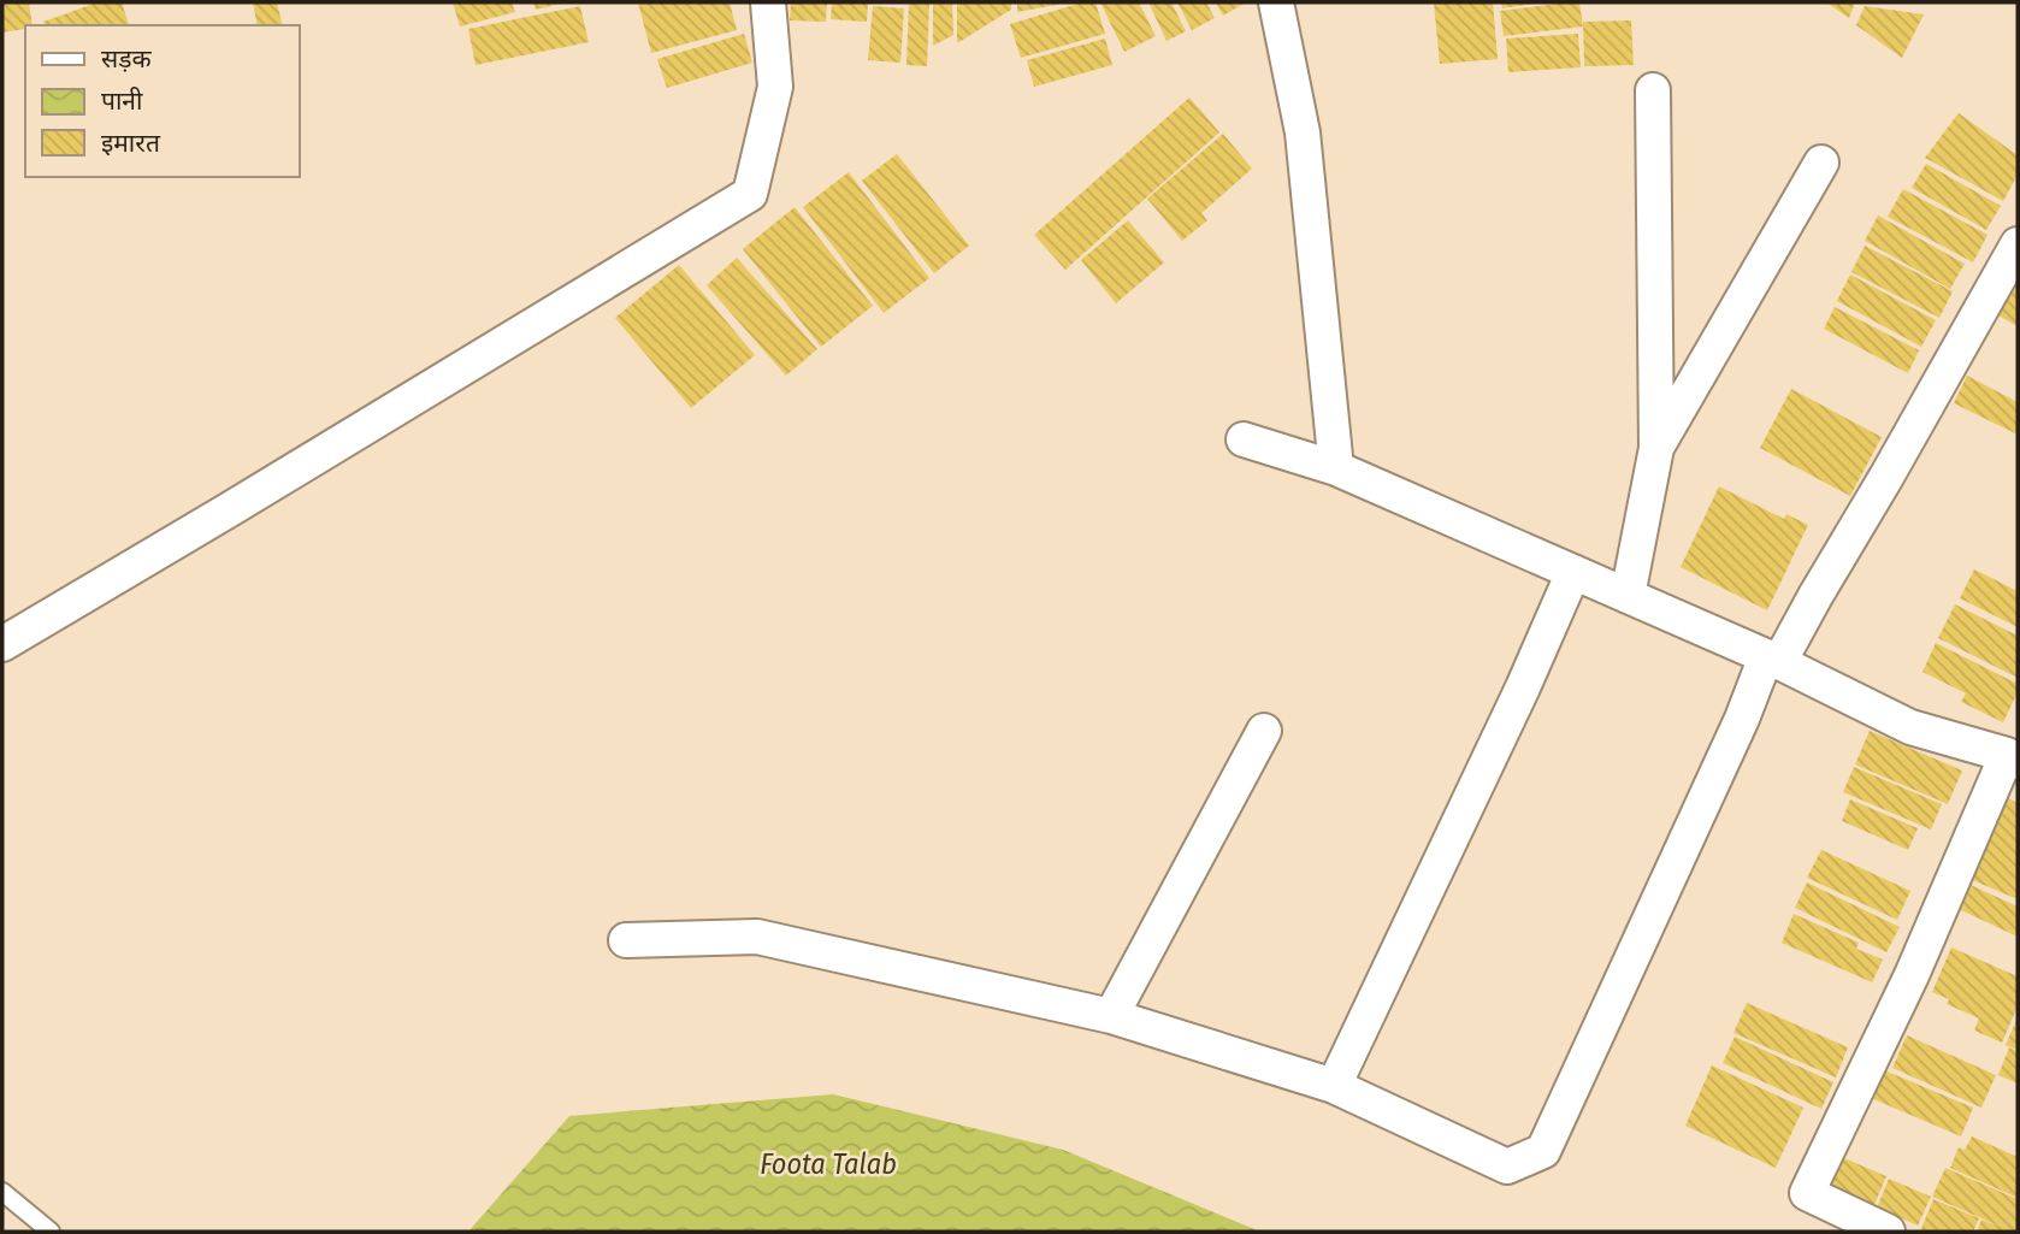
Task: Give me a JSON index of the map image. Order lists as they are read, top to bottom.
{
  "water": ["Foota Talab"],
  "legend": ["सड़क", "पानी", "इमारत"]
}
